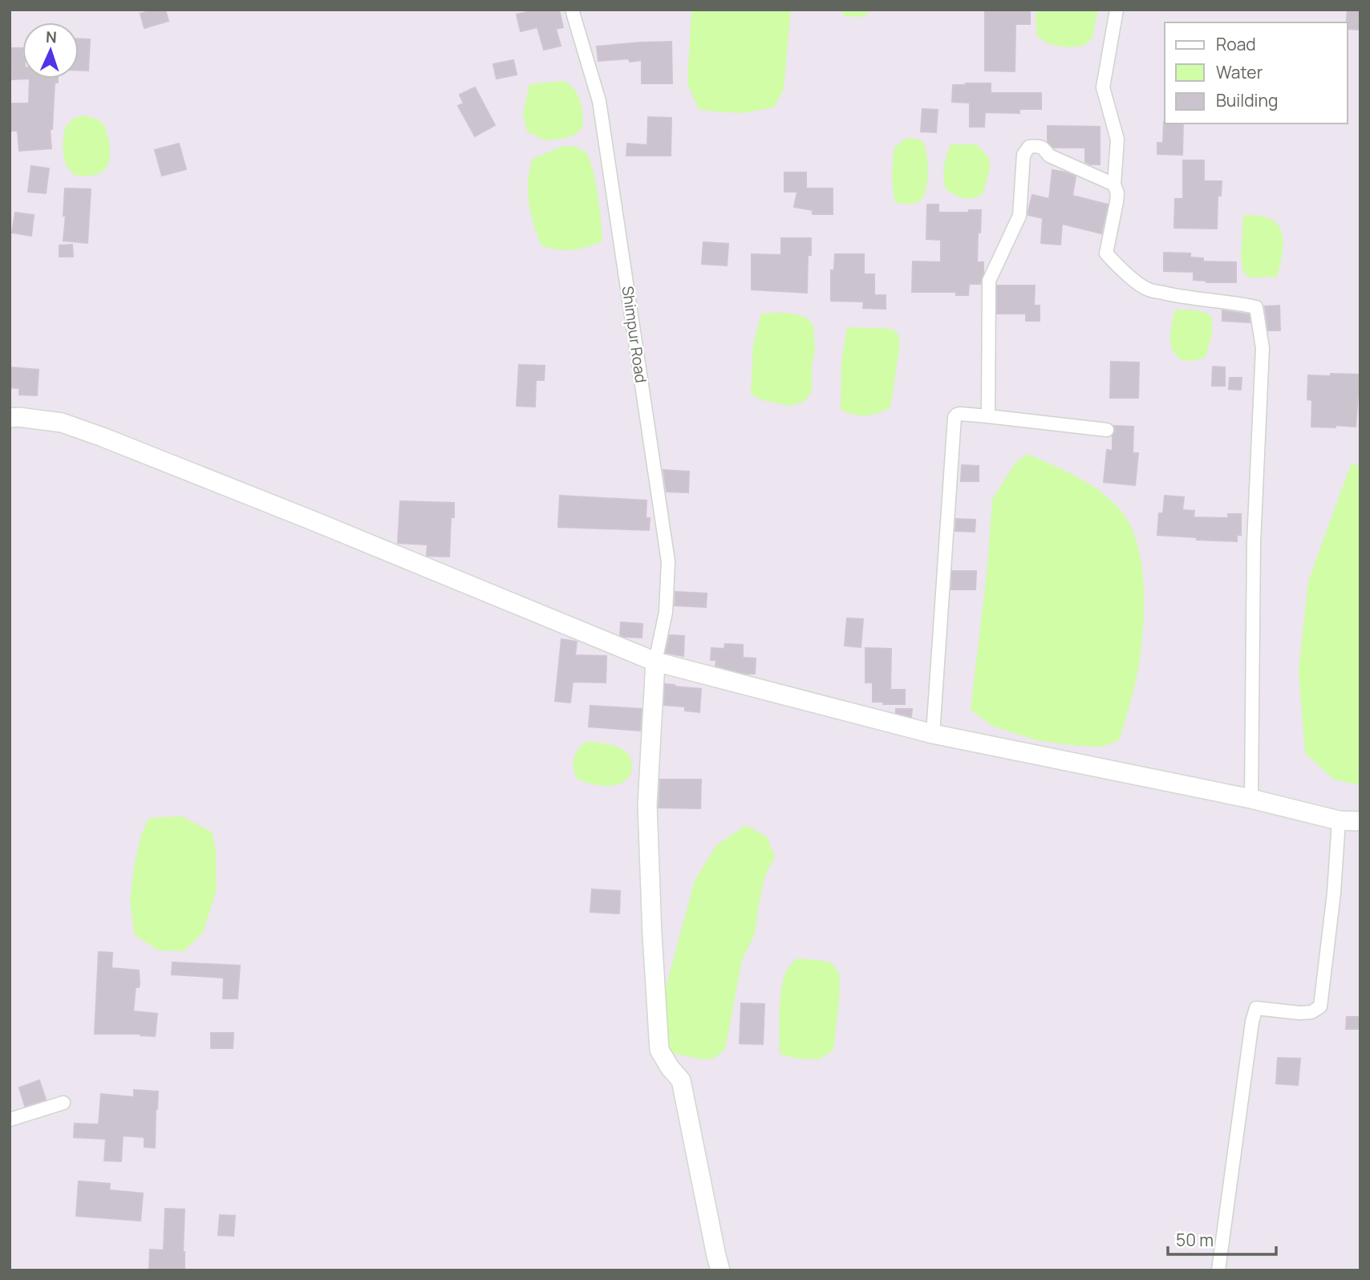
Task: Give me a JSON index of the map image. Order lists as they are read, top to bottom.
{
  "streets": {
    "street": ["Shimpur Road"]
  },
  "legend": ["Road", "Water", "Building"],
  "scale_bar": "50 m",
  "north": "top"
}
